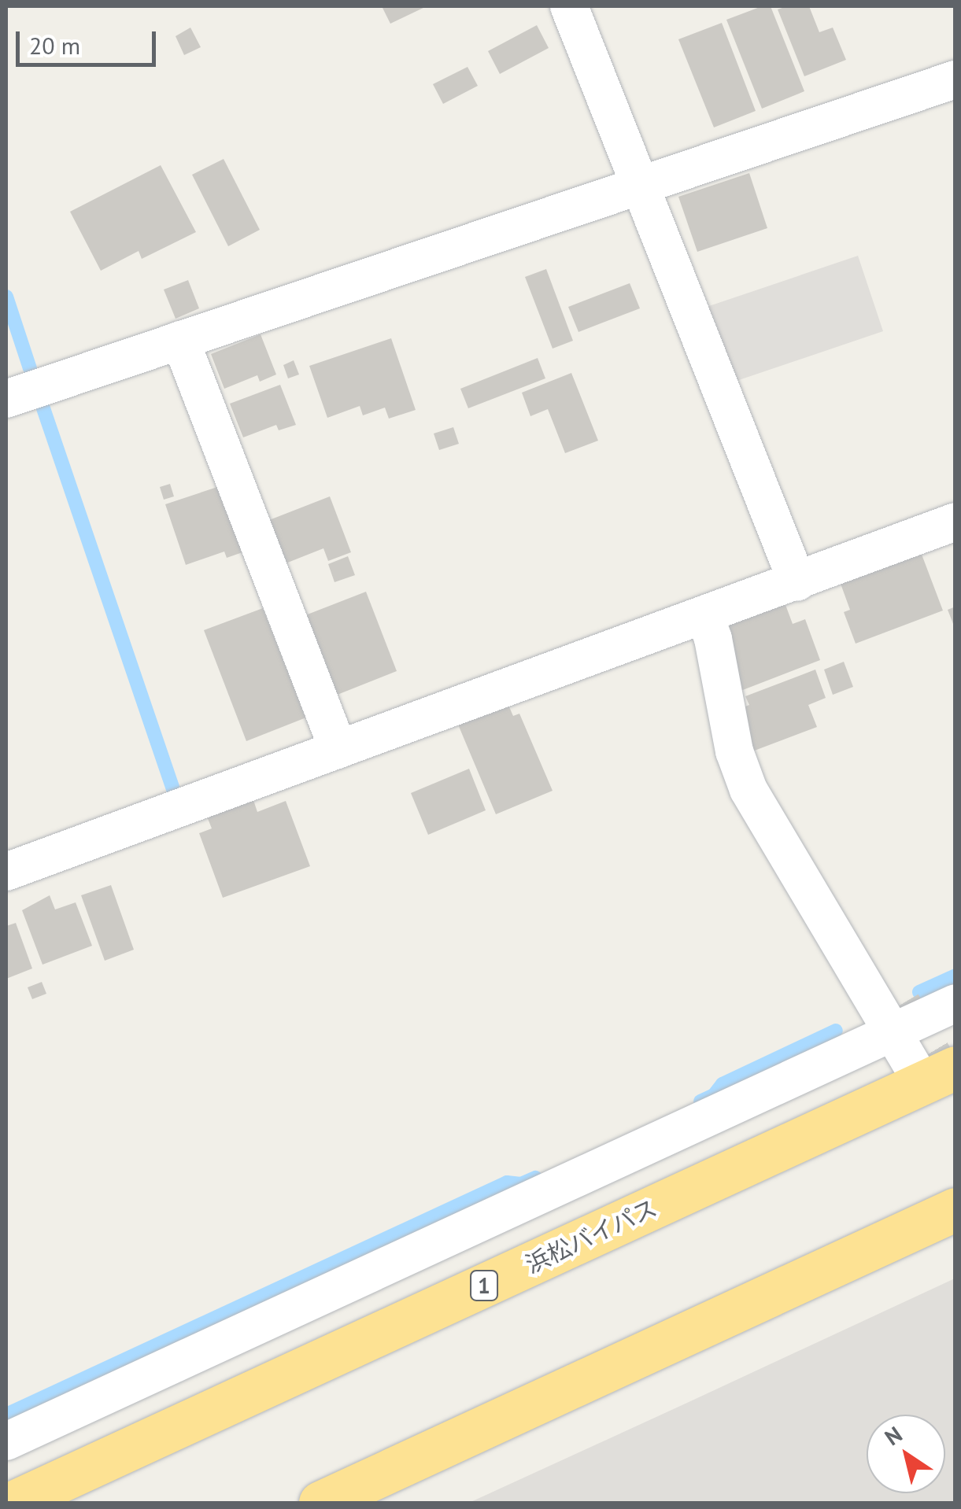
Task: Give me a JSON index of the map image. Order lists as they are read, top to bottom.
{
  "streets": {
    "highway": ["浜松バイパス", "1"]
  },
  "scale_bar": "20 m",
  "north": "top left"
}
